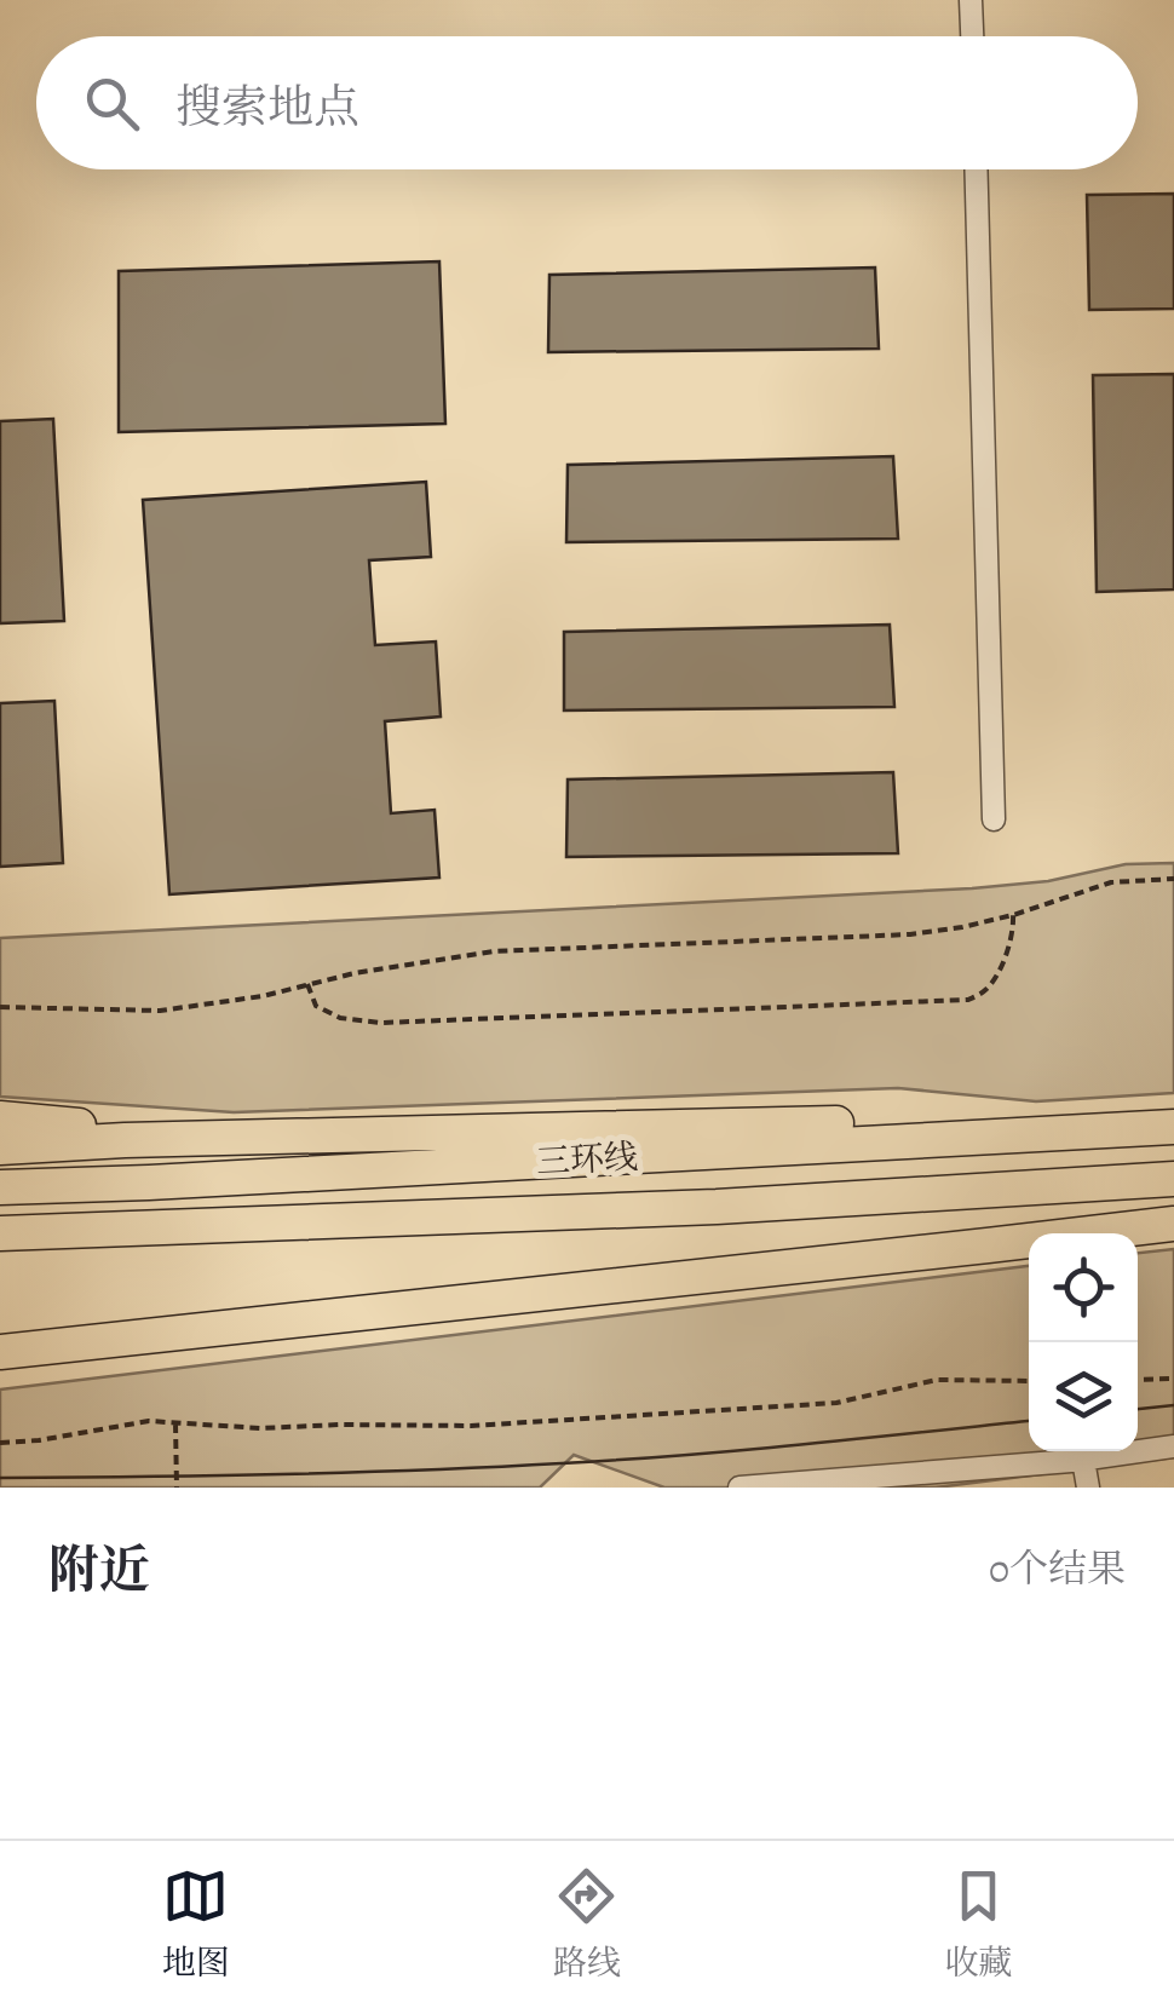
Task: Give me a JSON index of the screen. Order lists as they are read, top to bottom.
{
  "streets": {
    "highway": ["三环线"]
  },
  "page": {
    "search": "搜索地点",
    "heading": ["附近", "0个结果"],
    "nav": ["地图", "路线", "收藏"]
  }
}
